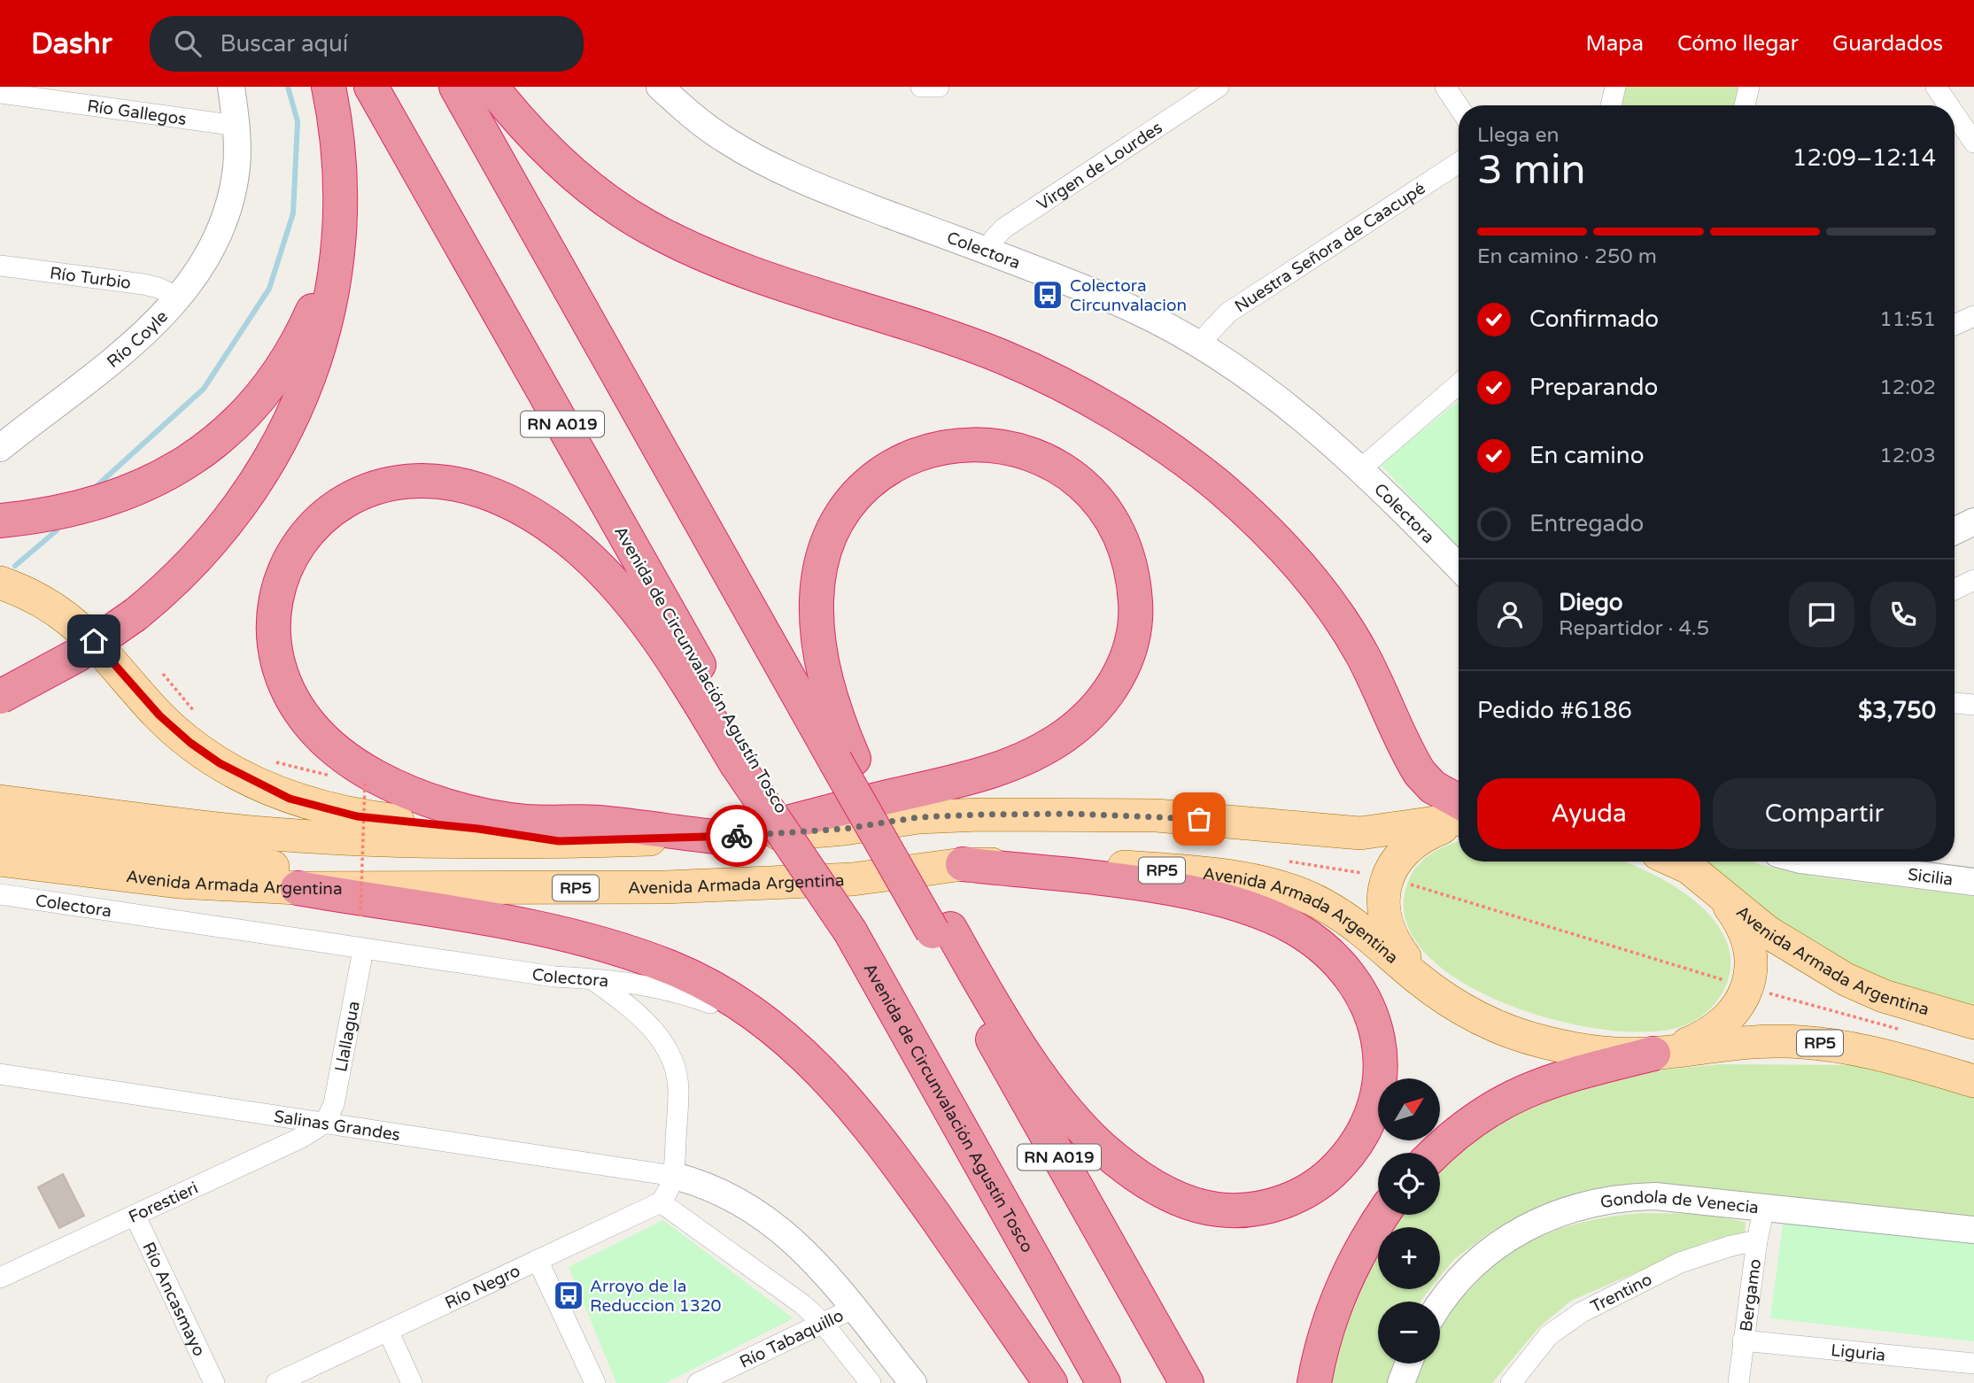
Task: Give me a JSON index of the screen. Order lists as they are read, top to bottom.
{
  "streets": {
    "highway": ["RN A019", "Avenida de Circunvalación Agustín Tosco"],
    "main road": ["RP5", "Avenida Armada Argentina"],
    "street": [
      "Río Gallegos",
      "Virgen de Lourdes",
      "Nuestra Señora de Caacupé",
      "Colectora",
      "Río Turbio",
      "Río Coyle",
      "Sicilia",
      "Llallagua",
      "Salinas Grandes",
      "Forestieri",
      "Gondola de Venecia",
      "Río Negro",
      "Trentino",
      "Bergamo",
      "Río Ancasmayo",
      "Río Tabaquillo",
      "Liguria"
    ]
  },
  "crossings": [
    ["Río Gallegos", "Río Coyle"],
    ["Virgen de Lourdes", "Colectora"],
    ["Nuestra Señora de Caacupé", "Colectora"],
    ["Colectora", "Llallagua"],
    ["Colectora", "Salinas Grandes"],
    ["Río Turbio", "Río Coyle"],
    ["Llallagua", "Salinas Grandes"],
    ["Llallagua", "Forestieri"],
    ["Salinas Grandes", "Forestieri"],
    ["Forestieri", "Río Ancasmayo"],
    ["Gondola de Venecia", "Bergamo"],
    ["Trentino", "Bergamo"],
    ["Bergamo", "Liguria"]
  ],
  "places": {
    "bus stop": ["Colectora Circunvalacion", "Arroyo de la Reduccion 1320"]
  },
  "north": "top right",
  "page": {
    "header": "Dashr",
    "search": "Buscar aquí",
    "nav": ["Mapa", "Cómo llegar", "Guardados"],
    "heading": ["3 min", "Llega en", "12:09–12:14"],
    "panel": [
      "Diego",
      "Repartidor · 4.5",
      "Pedido #6186",
      "$3,750"
    ],
    "bar": "En camino · 250 m",
    "list": [
      ["Confirmado", "11:51"],
      ["Preparando", "12:02"],
      ["En camino", "12:03"],
      "Entregado"
    ],
    "buttons": ["Ayuda", "Compartir"],
    "map_buttons": ["+", "−"]
  }
}
